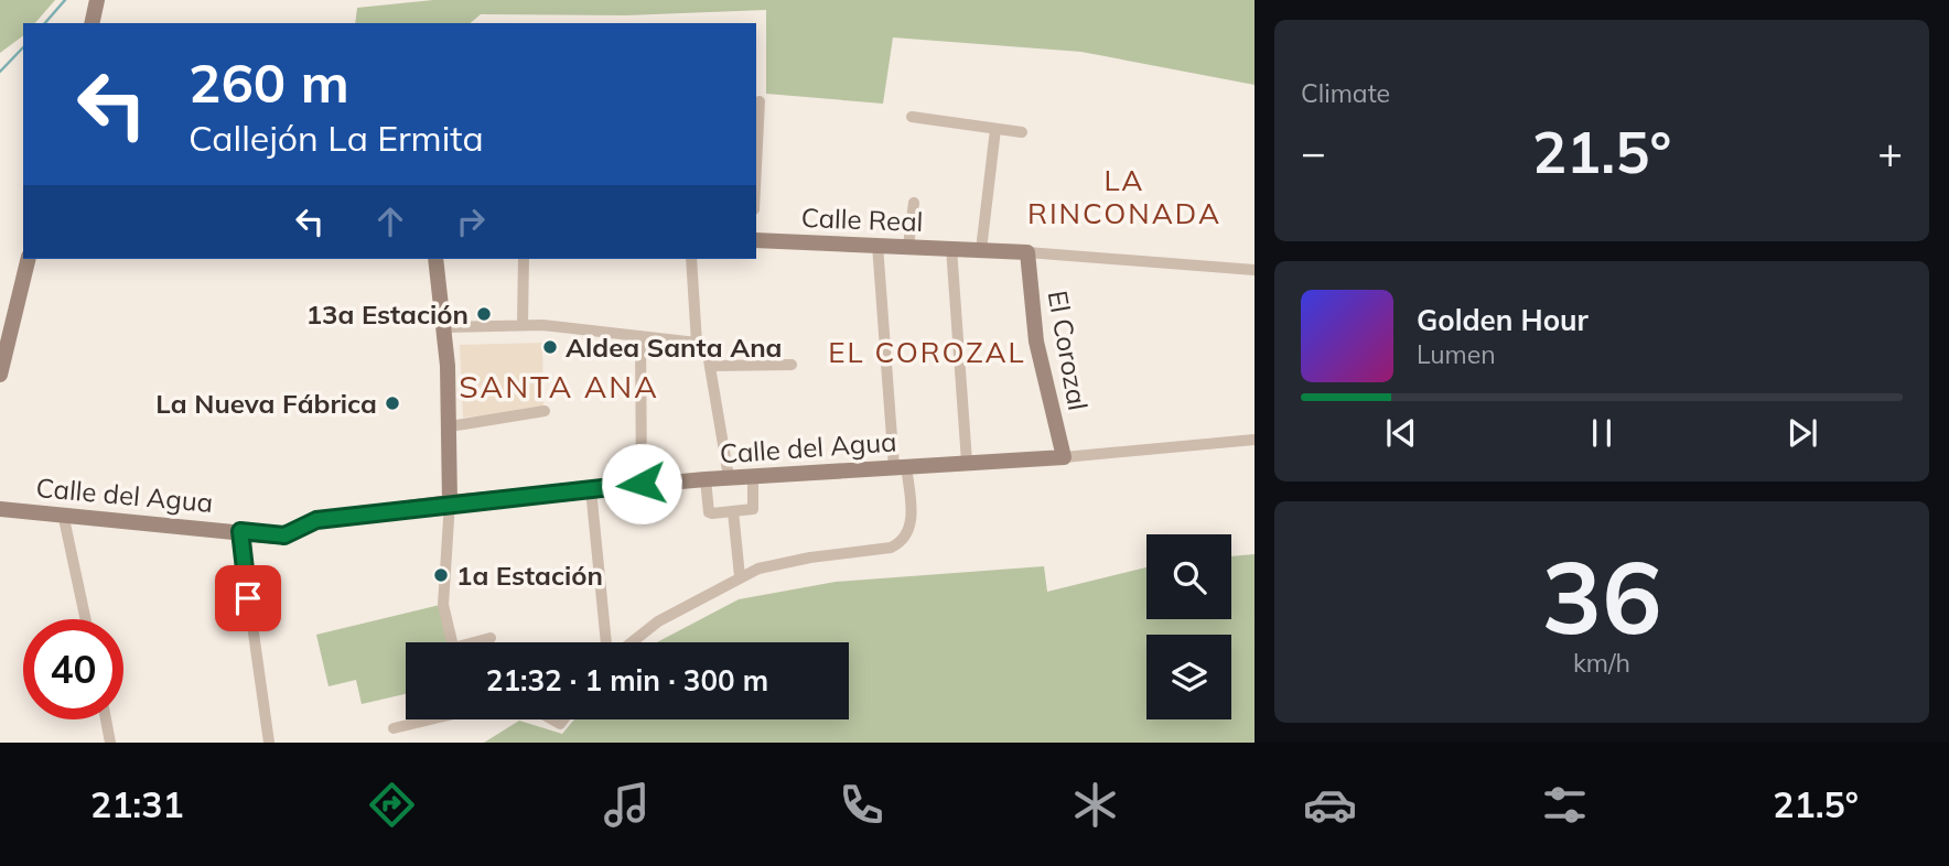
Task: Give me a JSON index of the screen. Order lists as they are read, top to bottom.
{
  "streets": {
    "street": ["Calle Real", "El Corozal", "Calle del Agua"]
  },
  "crossings": [
    ["El Corozal", "Calle del Agua"]
  ],
  "districts": ["LA RINCONADA", "EL COROZAL", "SANTA ANA"],
  "places": [
    "13a Estación",
    "Aldea Santa Ana",
    "La Nueva Fábrica",
    "1a Estación"
  ],
  "page": {
    "tile": [
      "Climate",
      ["36", "km/h"]
    ],
    "turn": ["260 m", "Callejón La Ermita"],
    "heat": ["−", "21.5°", "+"],
    "song": ["Golden Hour", "Lumen"],
    "limit": "40",
    "trip": "21:32 · 1 min · 300 m",
    "tabs": ["21:31", "21.5°"]
  }
}
